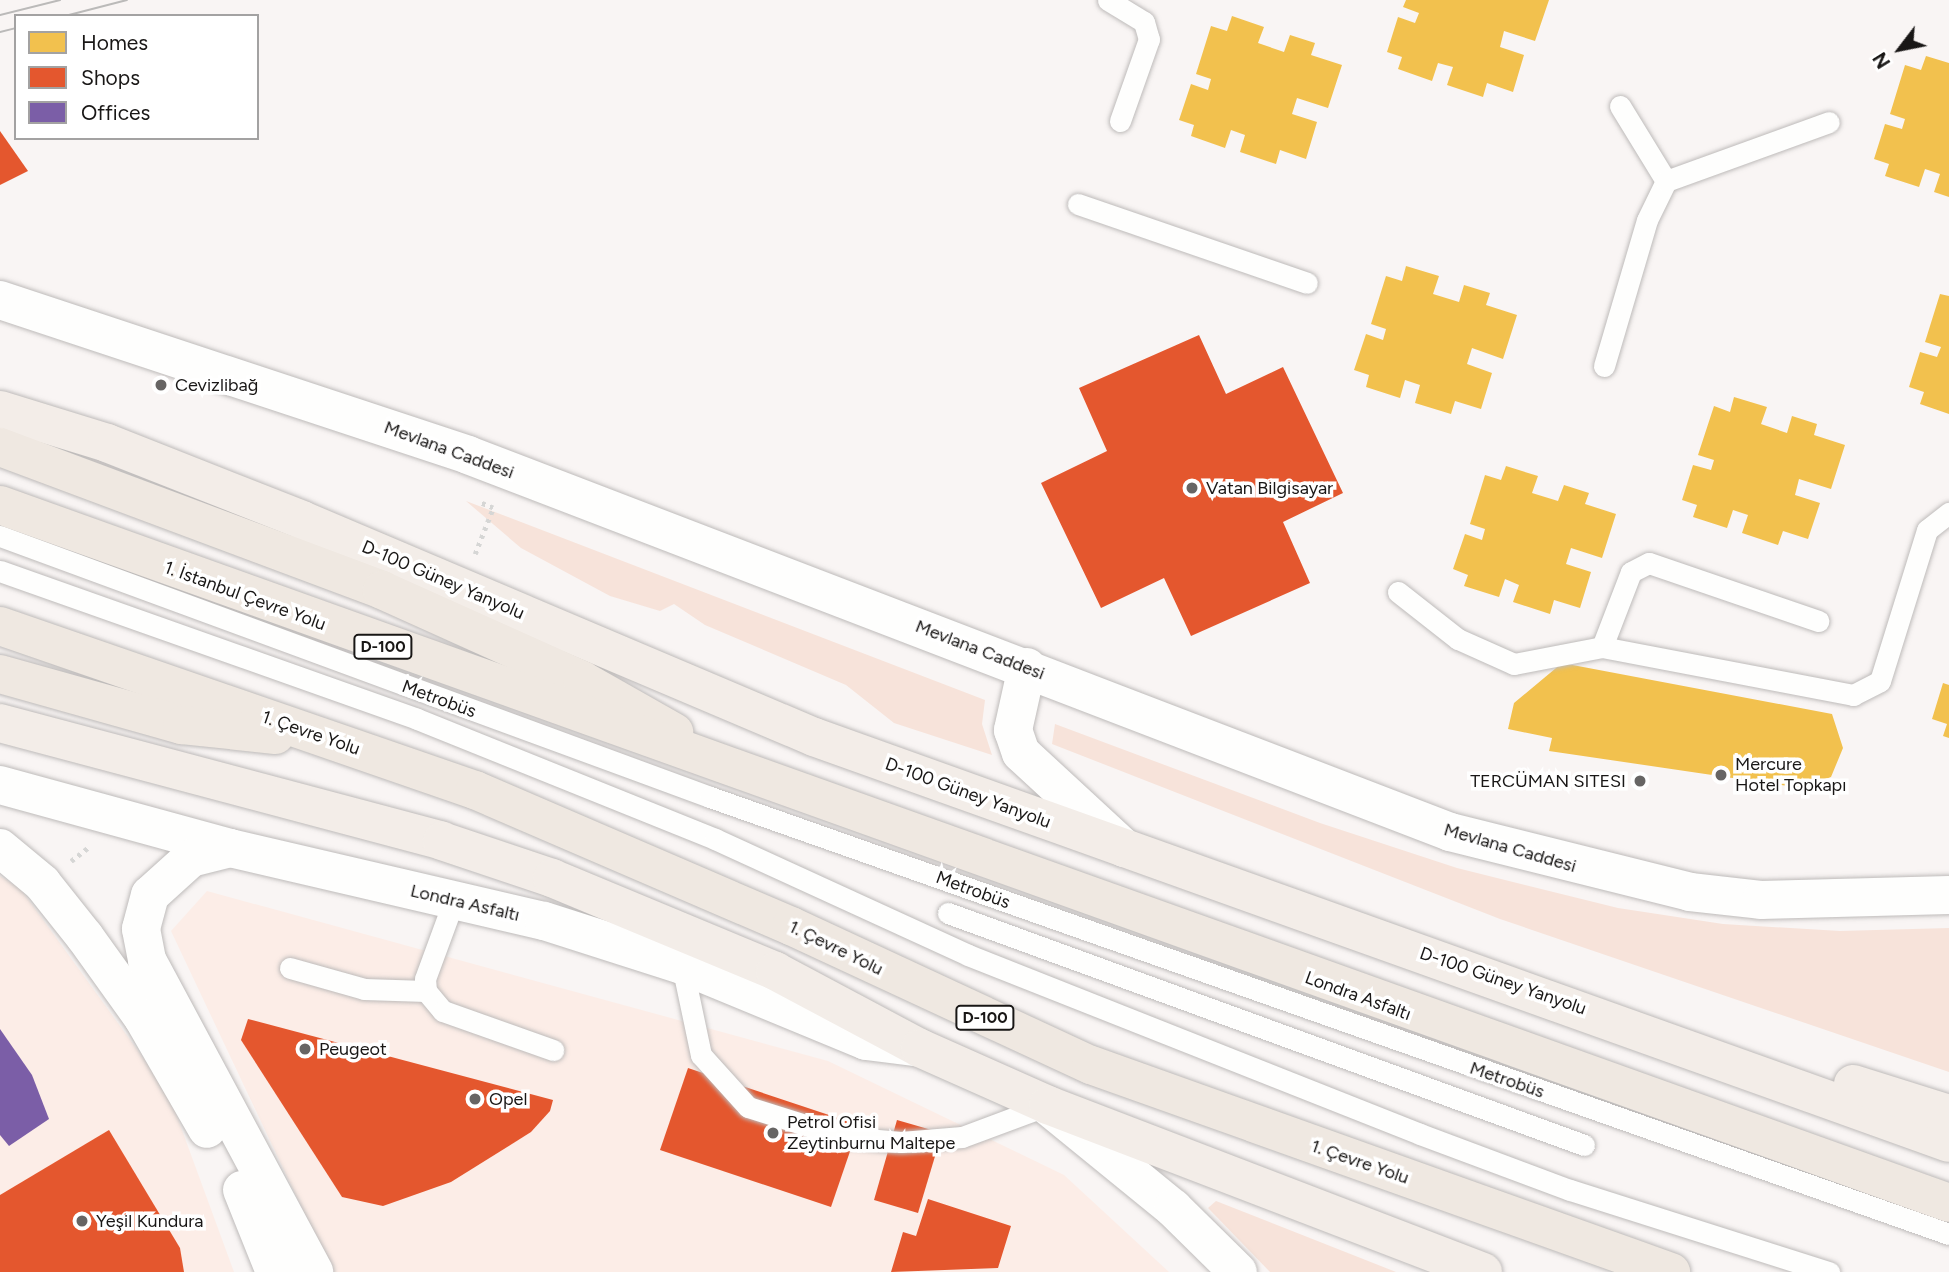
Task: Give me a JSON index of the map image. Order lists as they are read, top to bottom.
{
  "streets": {
    "highway": [
      "1. İstanbul Çevre Yolu",
      "D-100",
      "1. Çevre Yolu",
      "Londra Asfaltı"
    ],
    "main road": ["Mevlana Caddesi", "D-100 Güney Yanyolu"],
    "lane": ["Metrobüs"]
  },
  "crossings": [
    ["1. İstanbul Çevre Yolu", "Londra Asfaltı"]
  ],
  "places": [
    "Cevizlibağ",
    "Vatan Bilgisayar",
    "Mercure Hotel Topkapı",
    "TERCÜMAN SITESI",
    "Peugeot",
    "Opel",
    "Petrol Ofisi Zeytinburnu Maltepe",
    "Yeşil Kundura"
  ],
  "legend": ["Homes", "Shops", "Offices"],
  "north": "bottom left"
}
